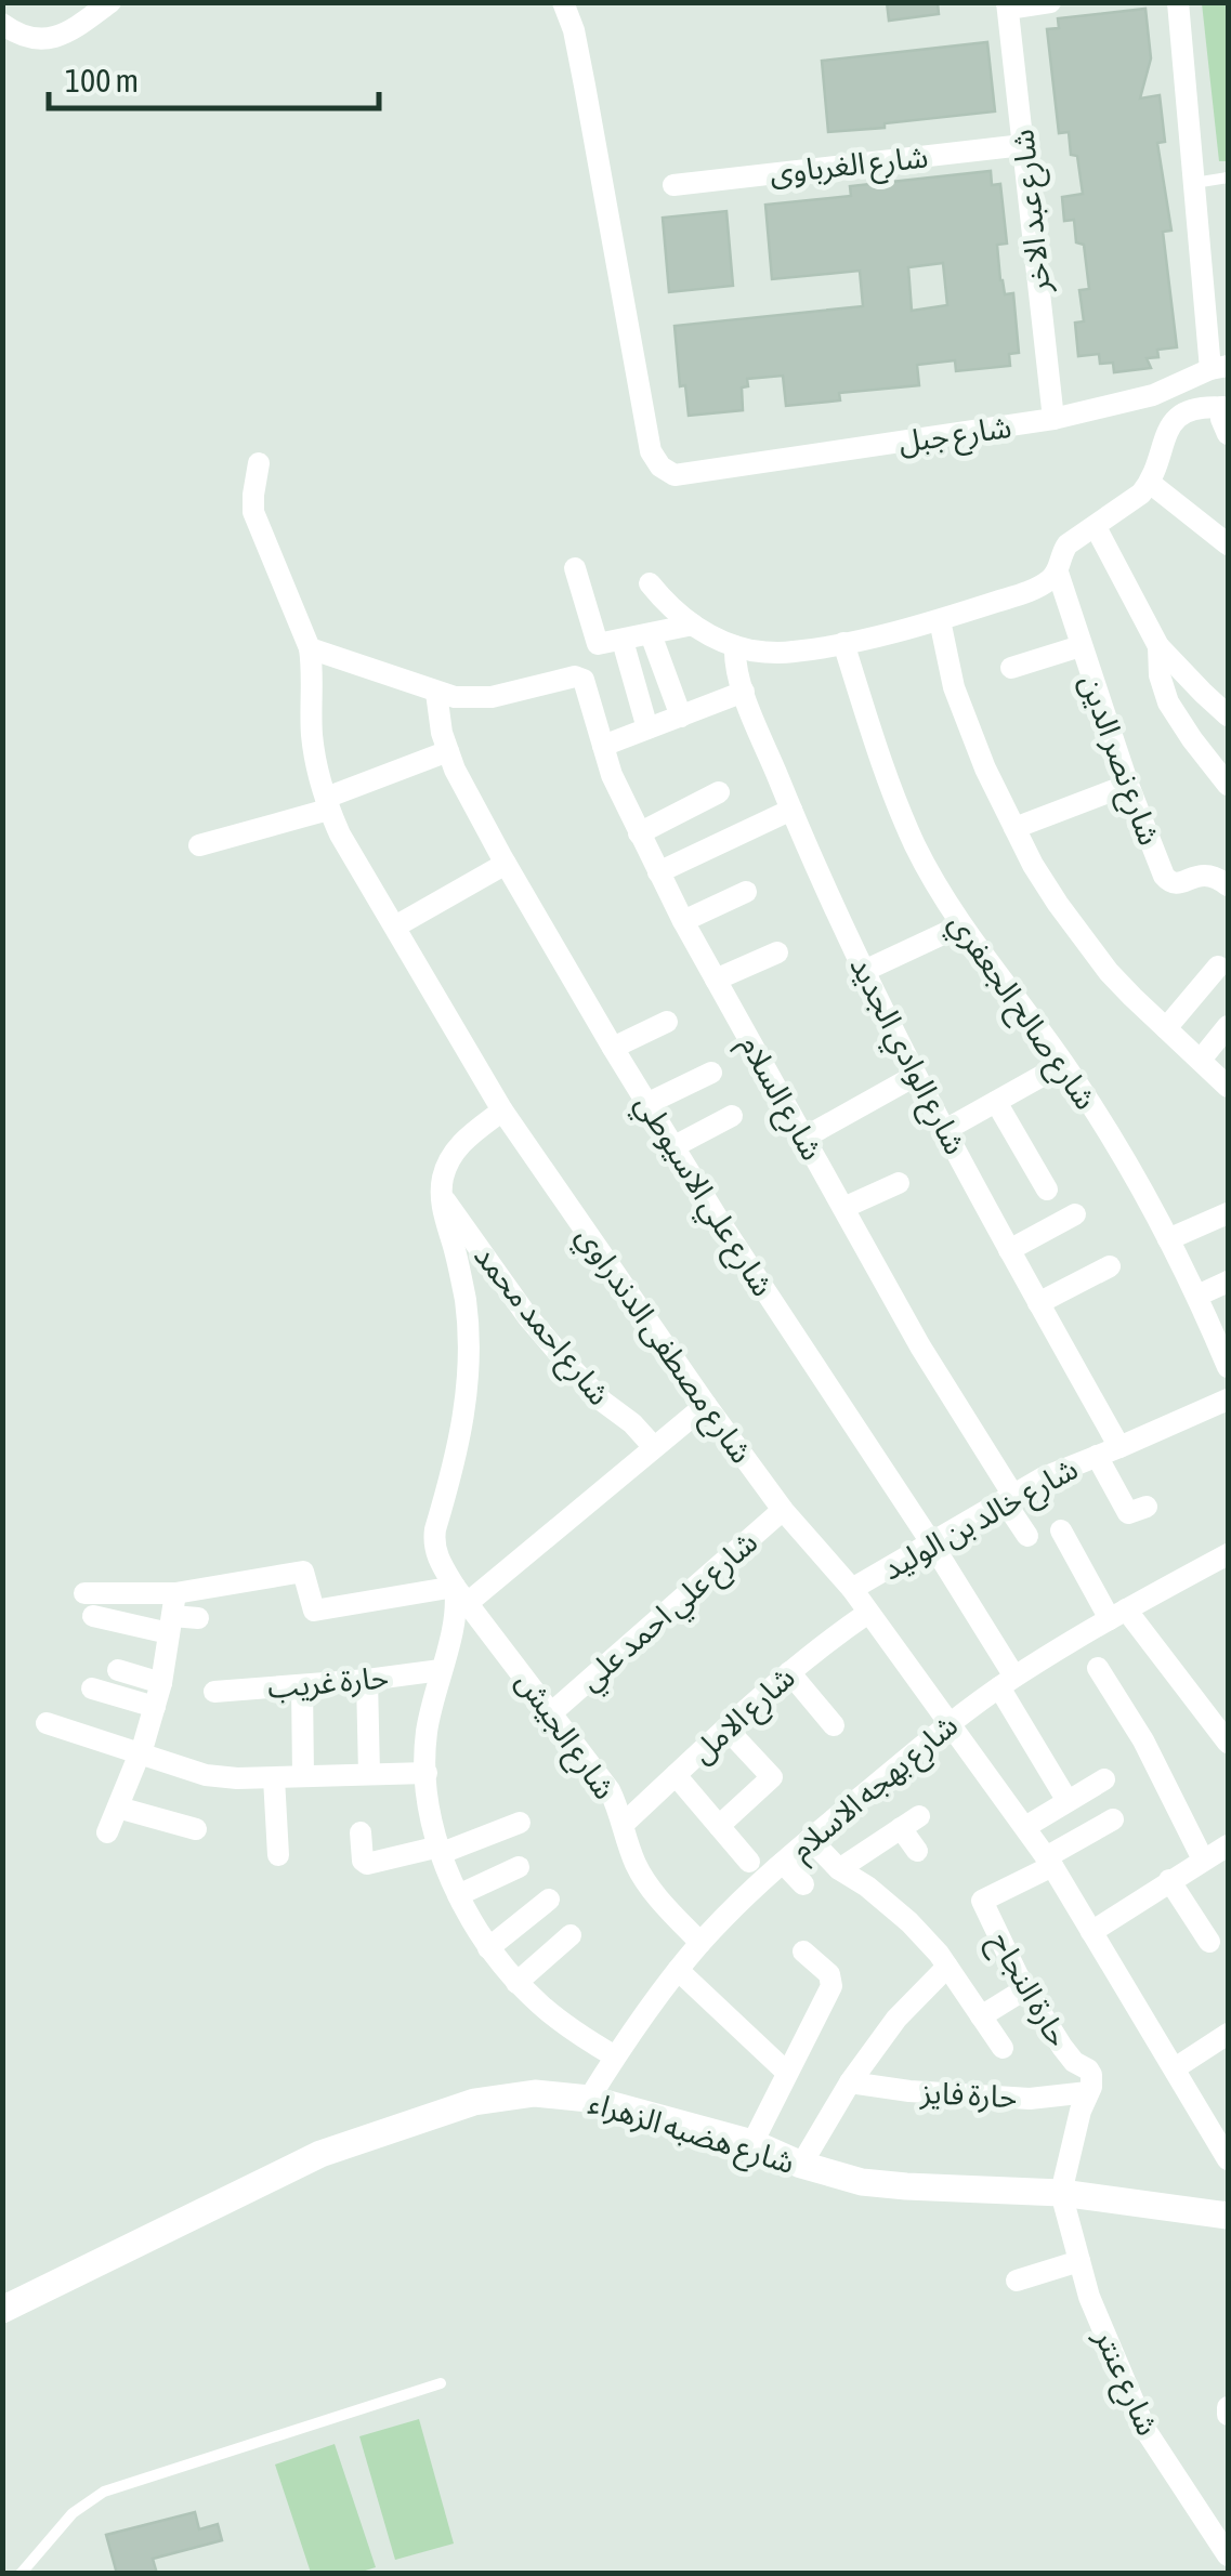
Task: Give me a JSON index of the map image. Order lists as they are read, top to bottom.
{
  "streets": {
    "street": [
      "شارع الغرباوى",
      "شارع عبد الاخر",
      "شارع جبل",
      "شارع نصر الدين",
      "شارع صالح الجعفري",
      "شارع الوادي الجديد",
      "شارع السلام",
      "شارع علي الاسيوطي",
      "شارع احمد محمد",
      "شارع مصطفى الدندراوي",
      "شارع خالد بن الوليد",
      "شارع علي احمد علي",
      "حارة غريب",
      "شارع الامل",
      "شارع الجيش",
      "شارع بهجه الاسلام",
      "حارة النجاح",
      "حارة فايز",
      "شارع هضبه الزهراء",
      "شارع عنتر"
    ]
  },
  "crossings": [
    ["شارع الغرباوى", "شارع عبد الاخر"],
    ["شارع عبد الاخر", "شارع جبل"],
    ["شارع الوادي الجديد", "شارع خالد بن الوليد"],
    ["شارع السلام", "شارع علي الاسيوطي"],
    ["شارع السلام", "شارع خالد بن الوليد"],
    ["شارع علي الاسيوطي", "شارع خالد بن الوليد"],
    ["شارع علي الاسيوطي", "شارع بهجه الاسلام"],
    ["شارع احمد محمد", "شارع الجيش"],
    ["شارع مصطفى الدندراوي", "شارع خالد بن الوليد"],
    ["شارع مصطفى الدندراوي", "شارع علي احمد علي"],
    ["شارع مصطفى الدندراوي", "شارع الامل"],
    ["شارع مصطفى الدندراوي", "شارع بهجه الاسلام"],
    ["شارع مصطفى الدندراوي", "حارة النجاح"],
    ["شارع علي احمد علي", "شارع الجيش"],
    ["شارع الامل", "شارع الجيش"],
    ["شارع الجيش", "شارع بهجه الاسلام"],
    ["شارع بهجه الاسلام", "شارع هضبه الزهراء"],
    ["حارة النجاح", "حارة فايز"],
    ["شارع هضبه الزهراء", "شارع عنتر"]
  ],
  "scale_bar": "100 m"
}
